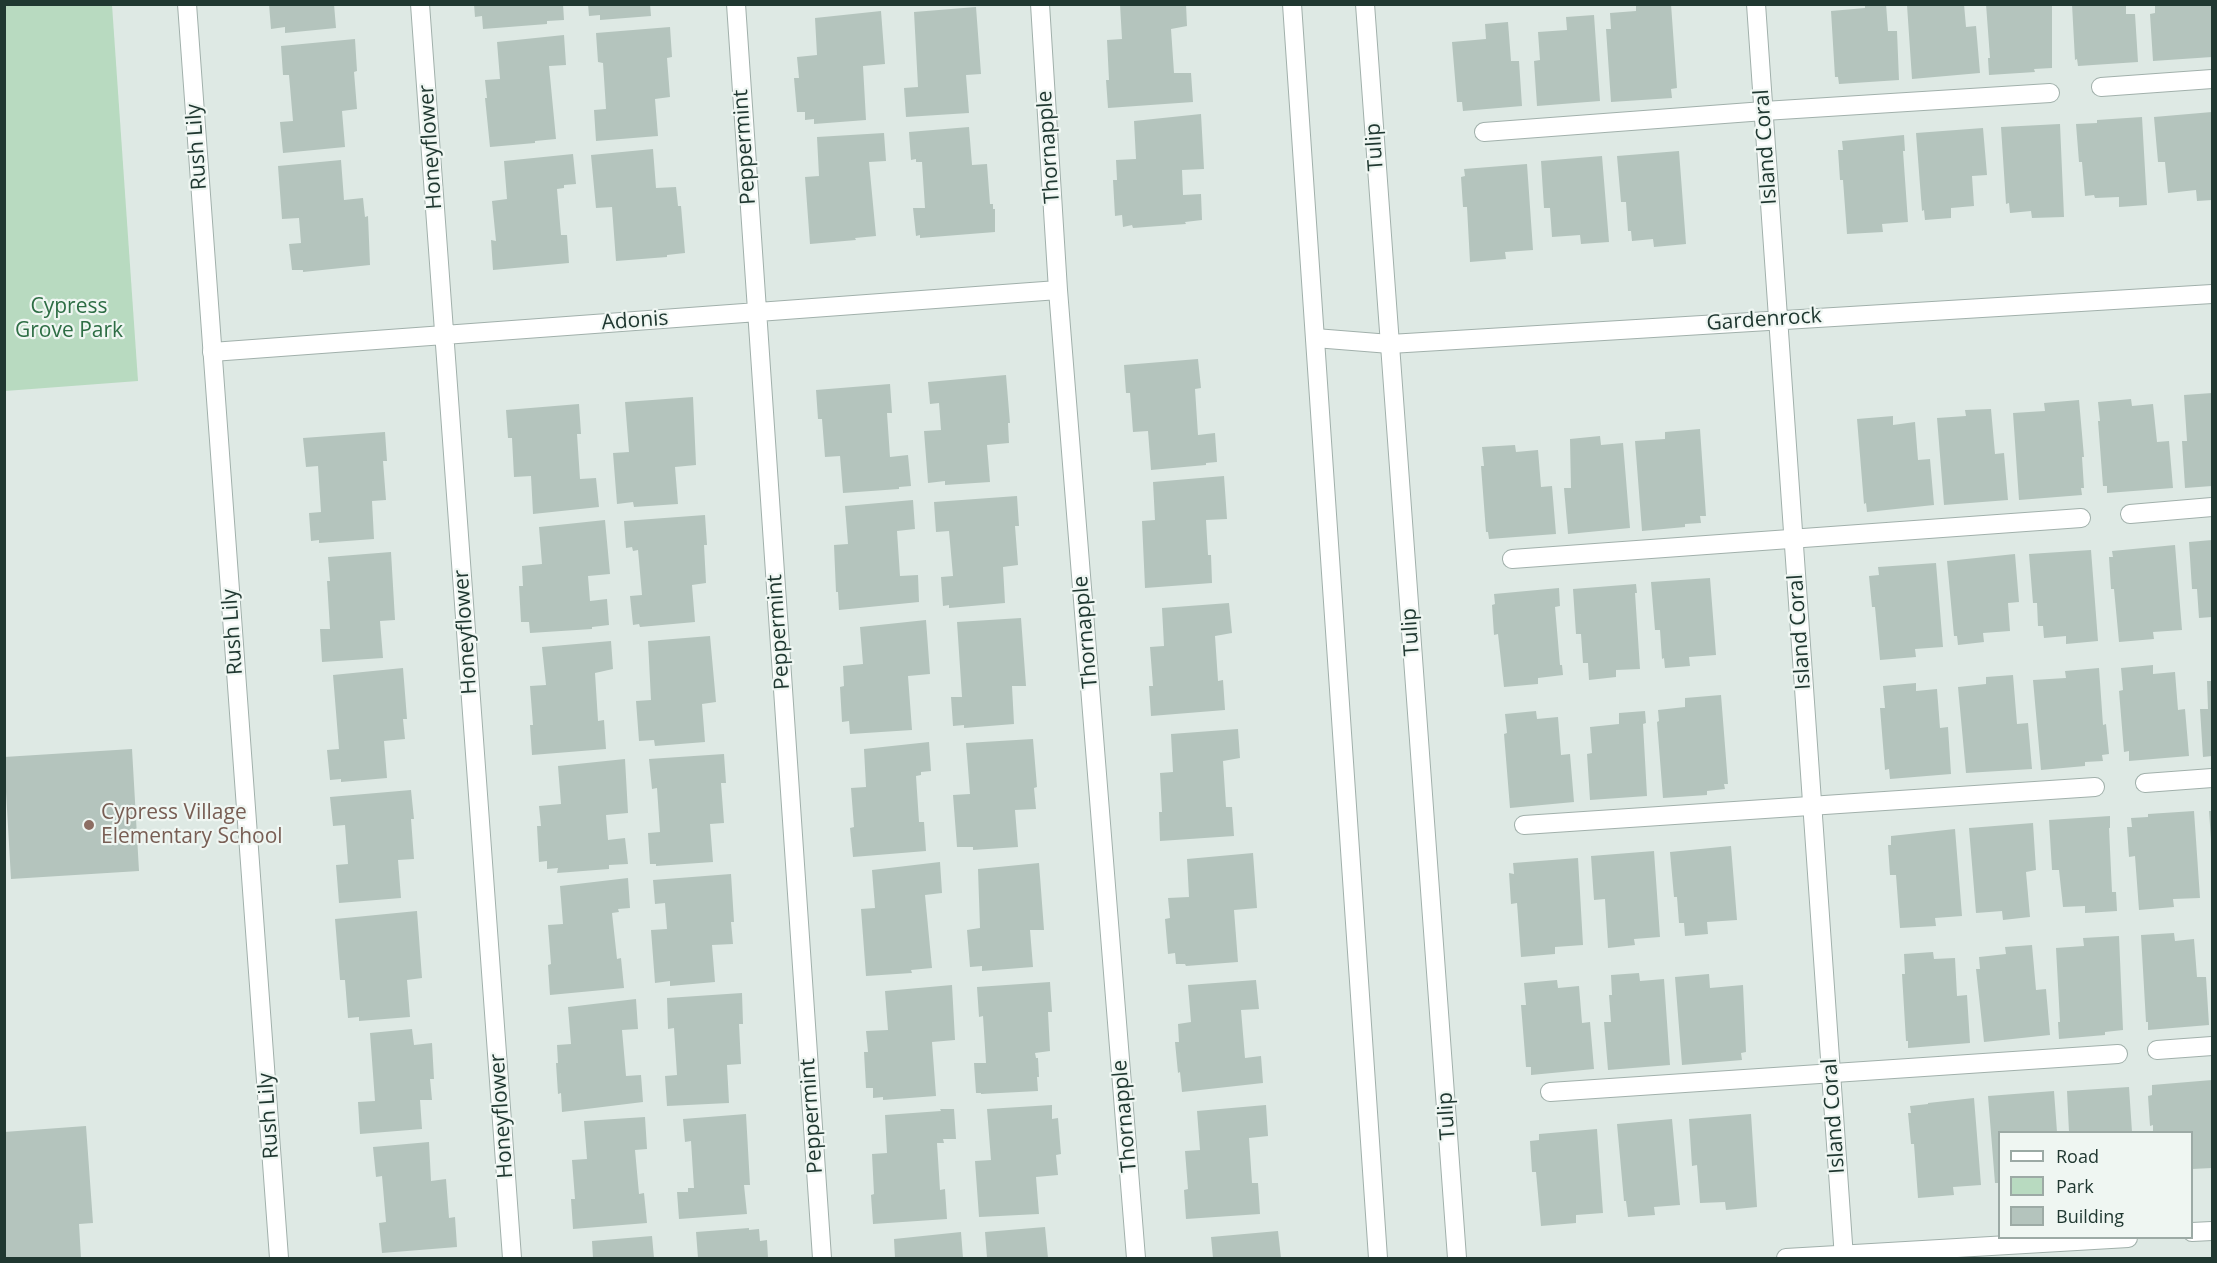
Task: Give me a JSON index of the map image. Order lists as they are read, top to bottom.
{
  "streets": {
    "street": [
      "Rush Lily",
      "Honeyflower",
      "Peppermint",
      "Thornapple",
      "Tulip",
      "Island Coral",
      "Gardenrock",
      "Adonis"
    ]
  },
  "crossings": [
    ["Rush Lily", "Adonis"],
    ["Honeyflower", "Adonis"],
    ["Peppermint", "Adonis"],
    ["Thornapple", "Adonis"],
    ["Tulip", "Gardenrock"],
    ["Island Coral", "Gardenrock"]
  ],
  "parks": ["Cypress Grove Park"],
  "places": ["Cypress Village Elementary School"],
  "legend": ["Road", "Park", "Building"]
}
